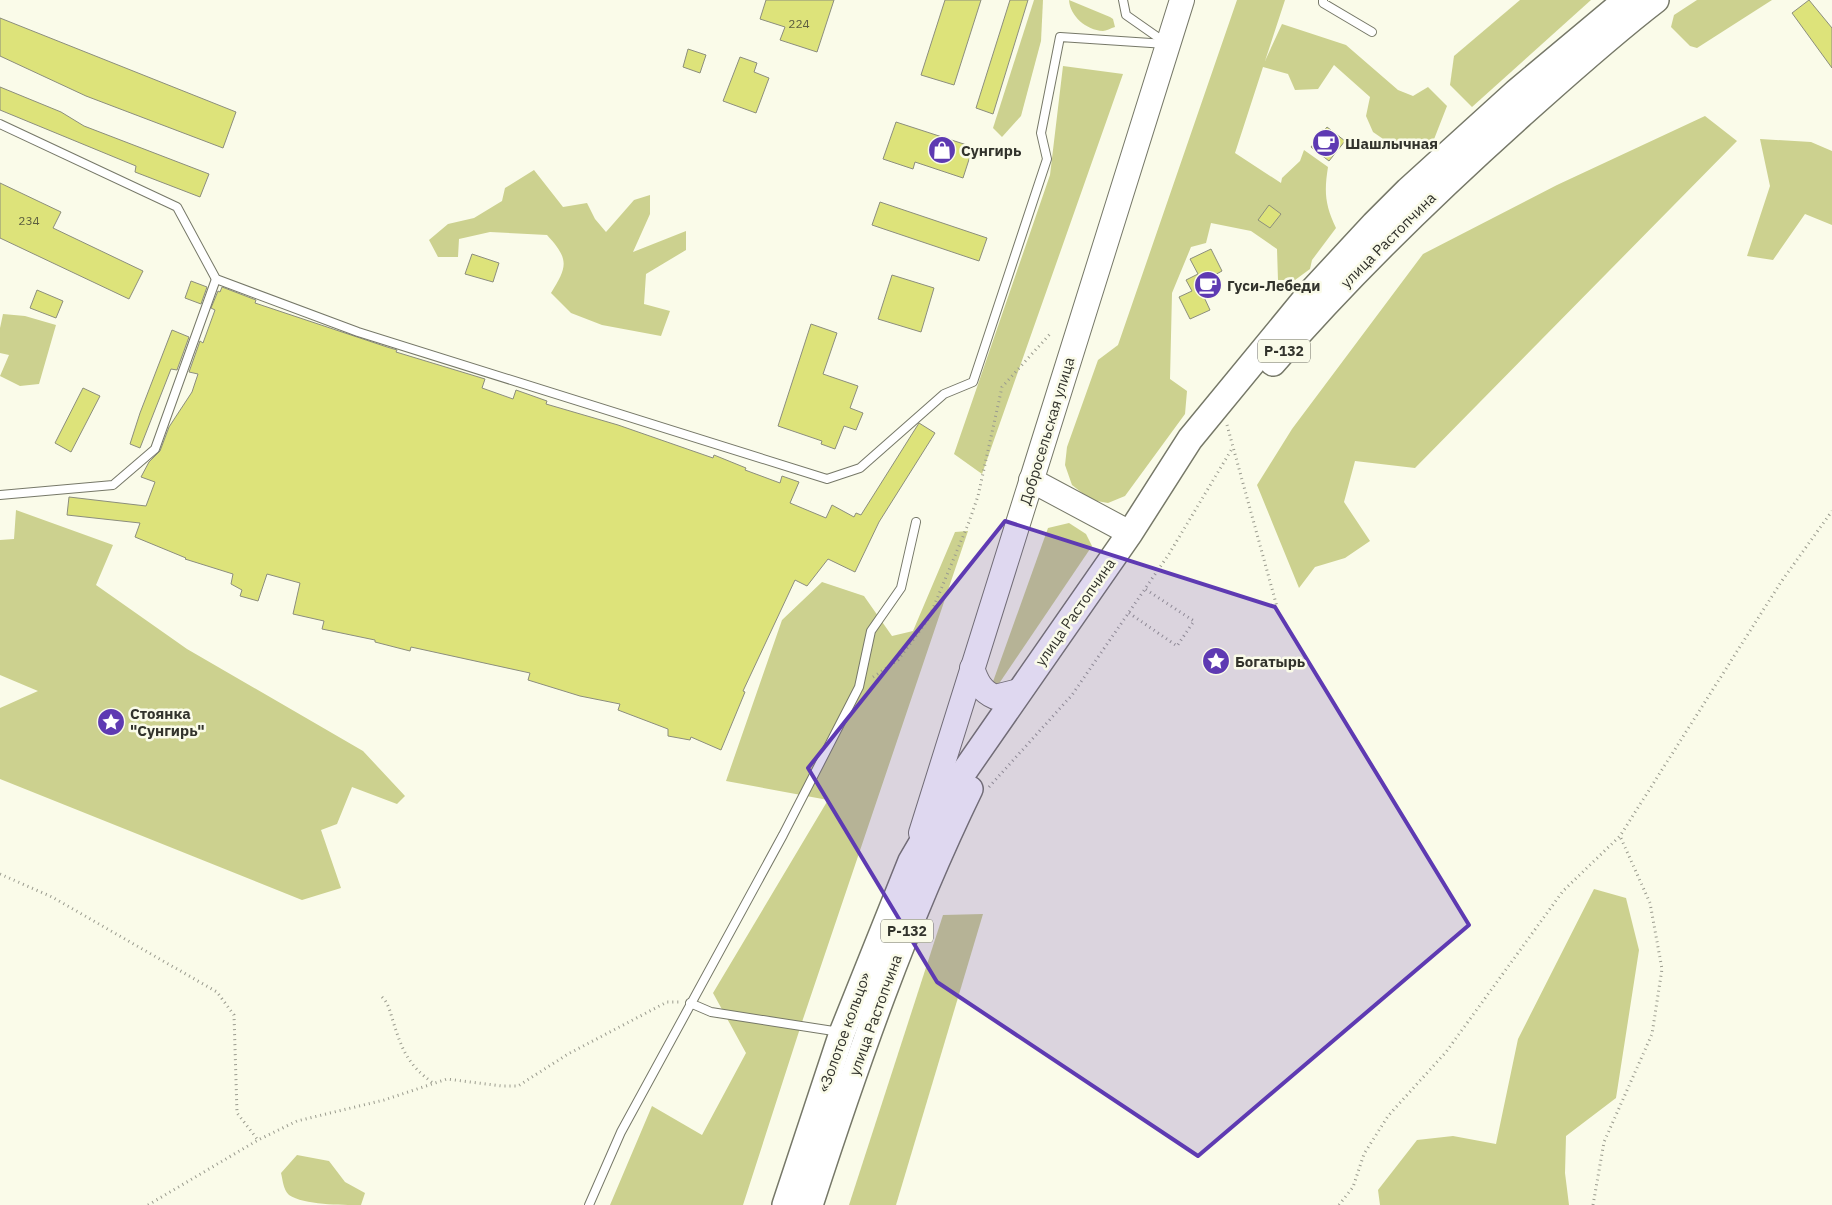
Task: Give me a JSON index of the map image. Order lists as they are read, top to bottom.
{
  "streets": {
    "highway": ["улица Растопчина", "Р-132", "«Золотое кольцо»"],
    "main road": ["Добросельская улица"]
  },
  "crossings": [
    ["улица Растопчина", "Добросельская улица"],
    ["улица Растопчина", "«Золотое кольцо»"],
    ["Добросельская улица", "«Золотое кольцо»"]
  ],
  "places": {
    "cafe": ["Шашлычная", "Гуси-Лебеди"],
    "shop": ["Сунгирь"],
    "place": ["Богатырь", "Стоянка \"Сунгирь\""]
  },
  "house_numbers": ["224", "234"]
}
